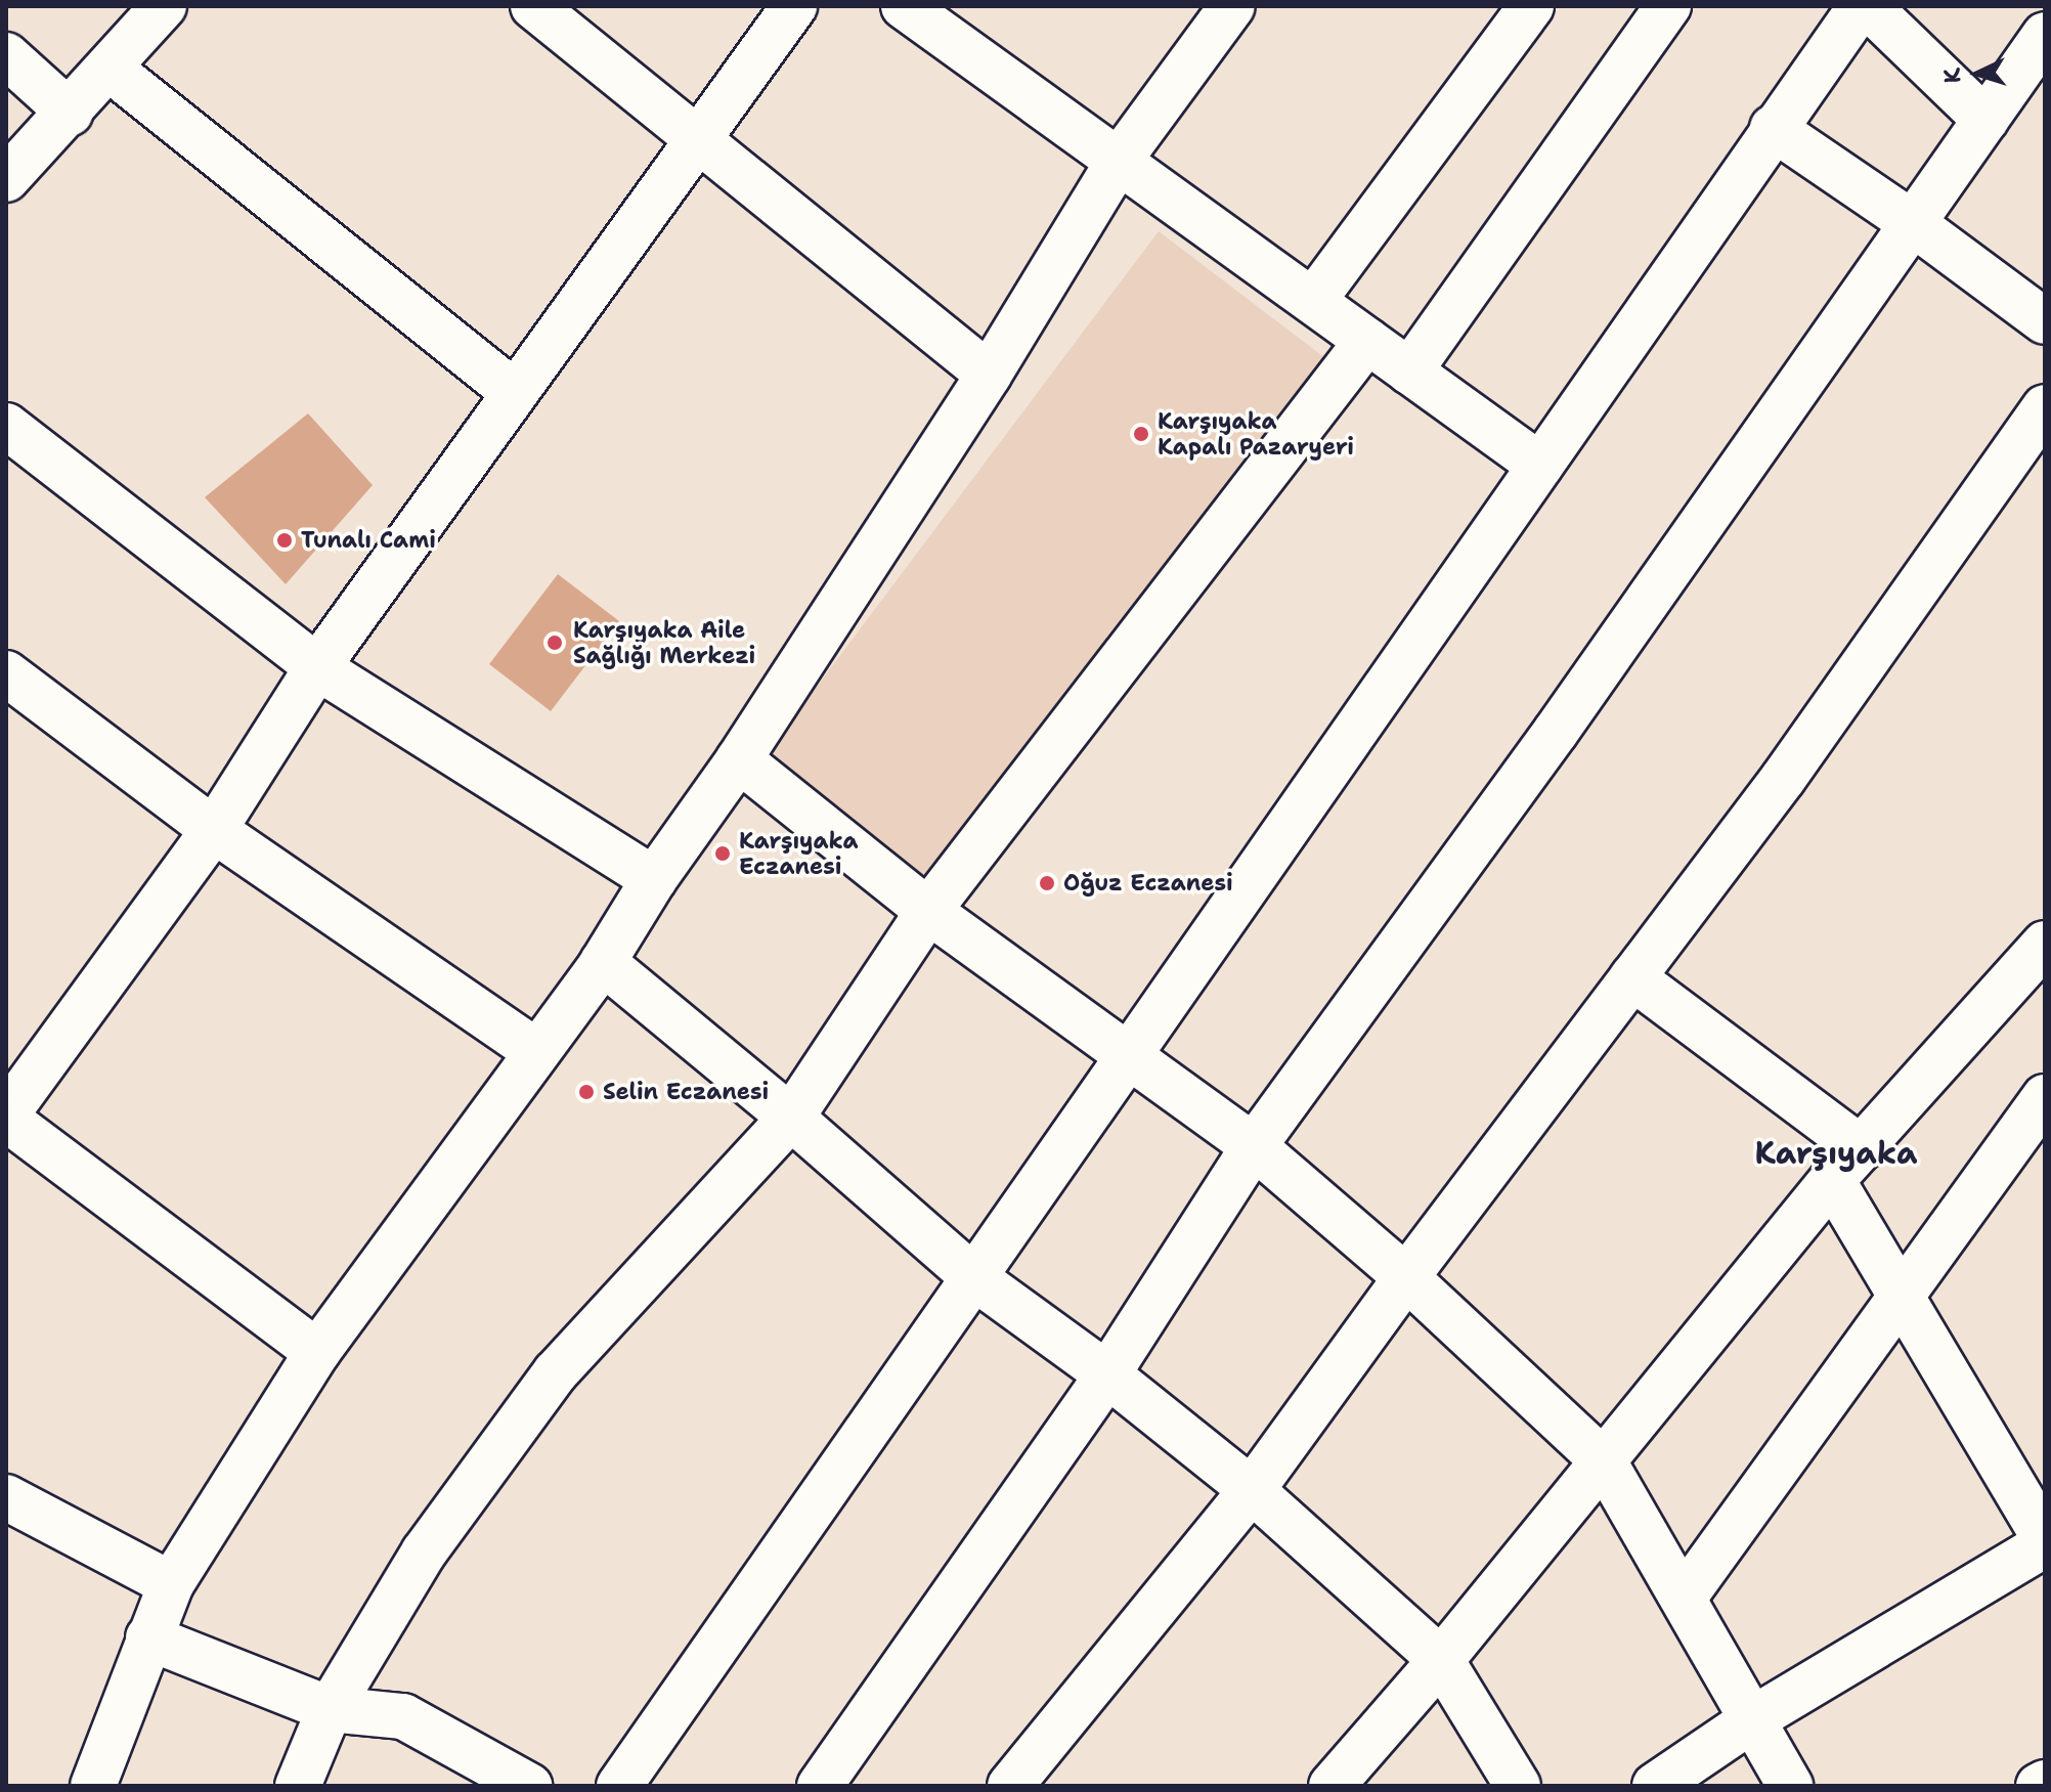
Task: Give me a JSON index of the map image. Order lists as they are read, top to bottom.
{
  "districts": ["Karşıyaka"],
  "places": [
    "Karşıyaka Kapalı Pazaryeri",
    "Tunalı Cami",
    "Karşıyaka Aile Sağlığı Merkezi",
    "Karşıyaka Eczanesi",
    "Oğuz Eczanesi",
    "Selin Eczanesi"
  ],
  "north": "left"
}
